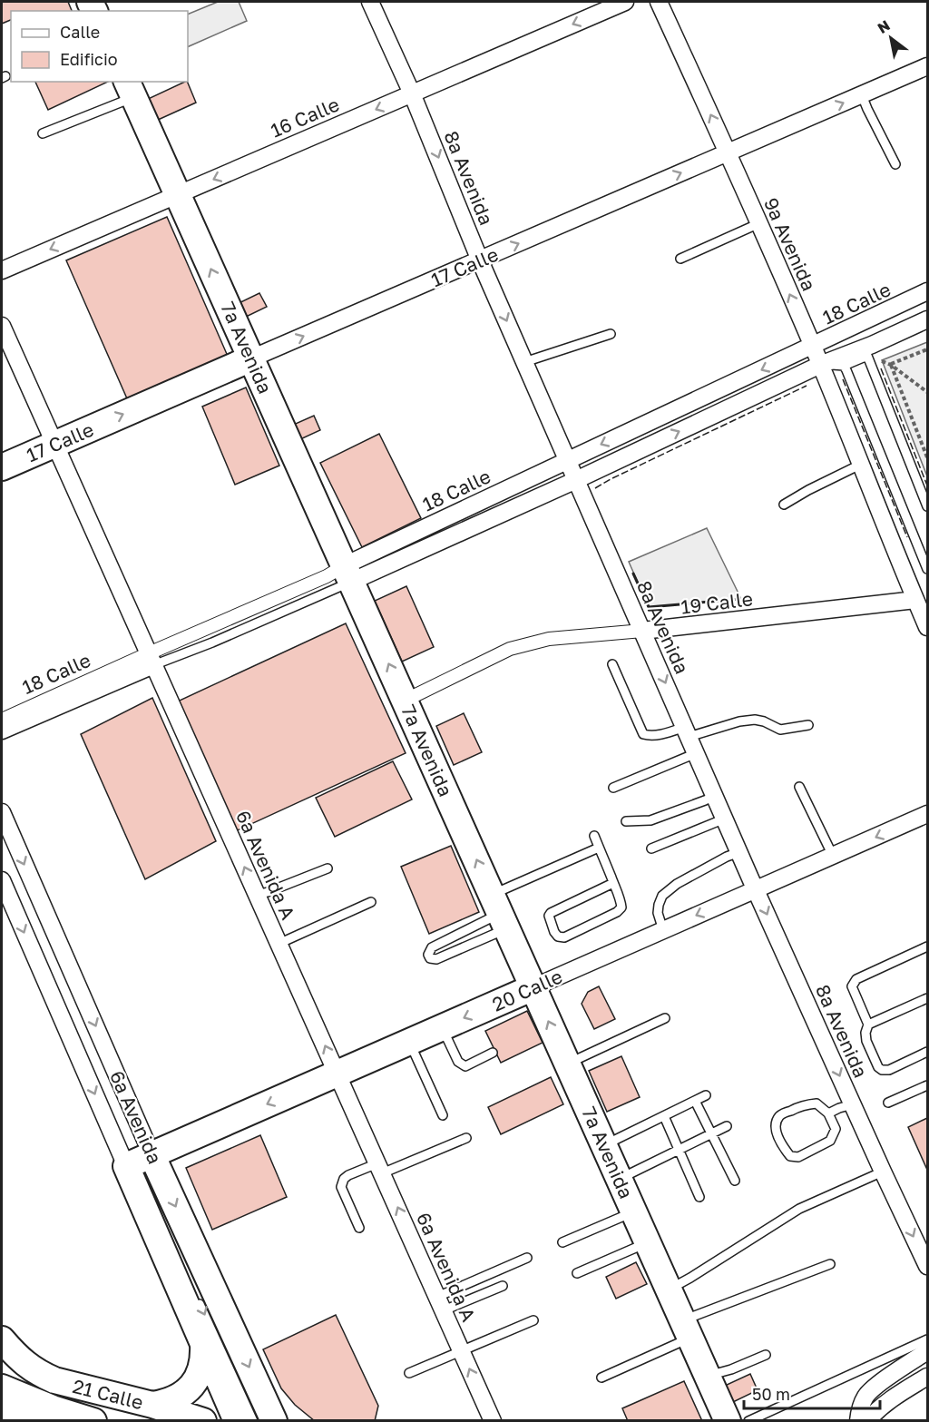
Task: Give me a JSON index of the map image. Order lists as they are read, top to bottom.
{
  "streets": {
    "main road": [
      "17 Calle",
      "7a Avenida",
      "20 Calle",
      "6a Avenida",
      "21 Calle"
    ],
    "street": [
      "16 Calle",
      "8a Avenida",
      "9a Avenida",
      "18 Calle",
      "19 Calle",
      "6a Avenida A"
    ]
  },
  "crossings": [
    ["16 Calle", "8a Avenida"],
    ["16 Calle", "7a Avenida"],
    ["8a Avenida", "17 Calle"],
    ["8a Avenida", "18 Calle"],
    ["8a Avenida", "19 Calle"],
    ["8a Avenida", "20 Calle"],
    ["9a Avenida", "17 Calle"],
    ["9a Avenida", "18 Calle"],
    ["9a Avenida", "19 Calle"],
    ["17 Calle", "7a Avenida"],
    ["17 Calle", "6a Avenida A"],
    ["18 Calle", "7a Avenida"],
    ["18 Calle", "6a Avenida A"],
    ["7a Avenida", "19 Calle"],
    ["7a Avenida", "20 Calle"],
    ["6a Avenida A", "20 Calle"],
    ["20 Calle", "6a Avenida"]
  ],
  "one_way": [
    "16 Calle",
    "8a Avenida",
    "9a Avenida",
    "17 Calle",
    "7a Avenida",
    "6a Avenida A",
    "20 Calle",
    "6a Avenida"
  ],
  "legend": ["Calle", "Edificio"],
  "scale_bar": "50 m",
  "north": "top left"
}
